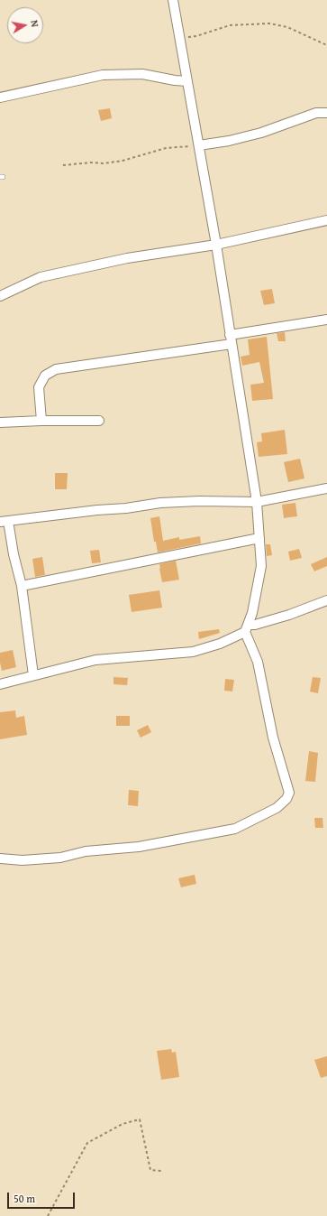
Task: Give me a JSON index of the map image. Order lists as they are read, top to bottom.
{
  "scale_bar": "50 m",
  "north": "right"
}
